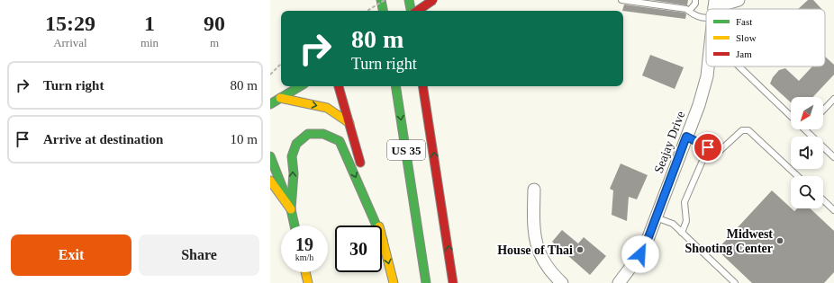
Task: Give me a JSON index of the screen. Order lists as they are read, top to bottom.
{
  "streets": {
    "main road": ["US 35"],
    "street": ["Seajay Drive"]
  },
  "places": ["Midwest Shooting Center", "House of Thai"],
  "legend": ["Fast", "Slow", "Jam"],
  "north": "bottom left",
  "page": {
    "eta": [
      "15:29",
      "Arrival",
      "1",
      "min",
      "90",
      "m"
    ],
    "turn": ["80 m", "Turn right"],
    "list": [
      {
        "name": "Turn right",
        "value": "80 m"
      },
      {
        "name": "Arrive at destination",
        "value": "10 m"
      }
    ],
    "speed": "19 km/h",
    "limit": "30",
    "buttons": ["Exit", "Share"]
  }
}
